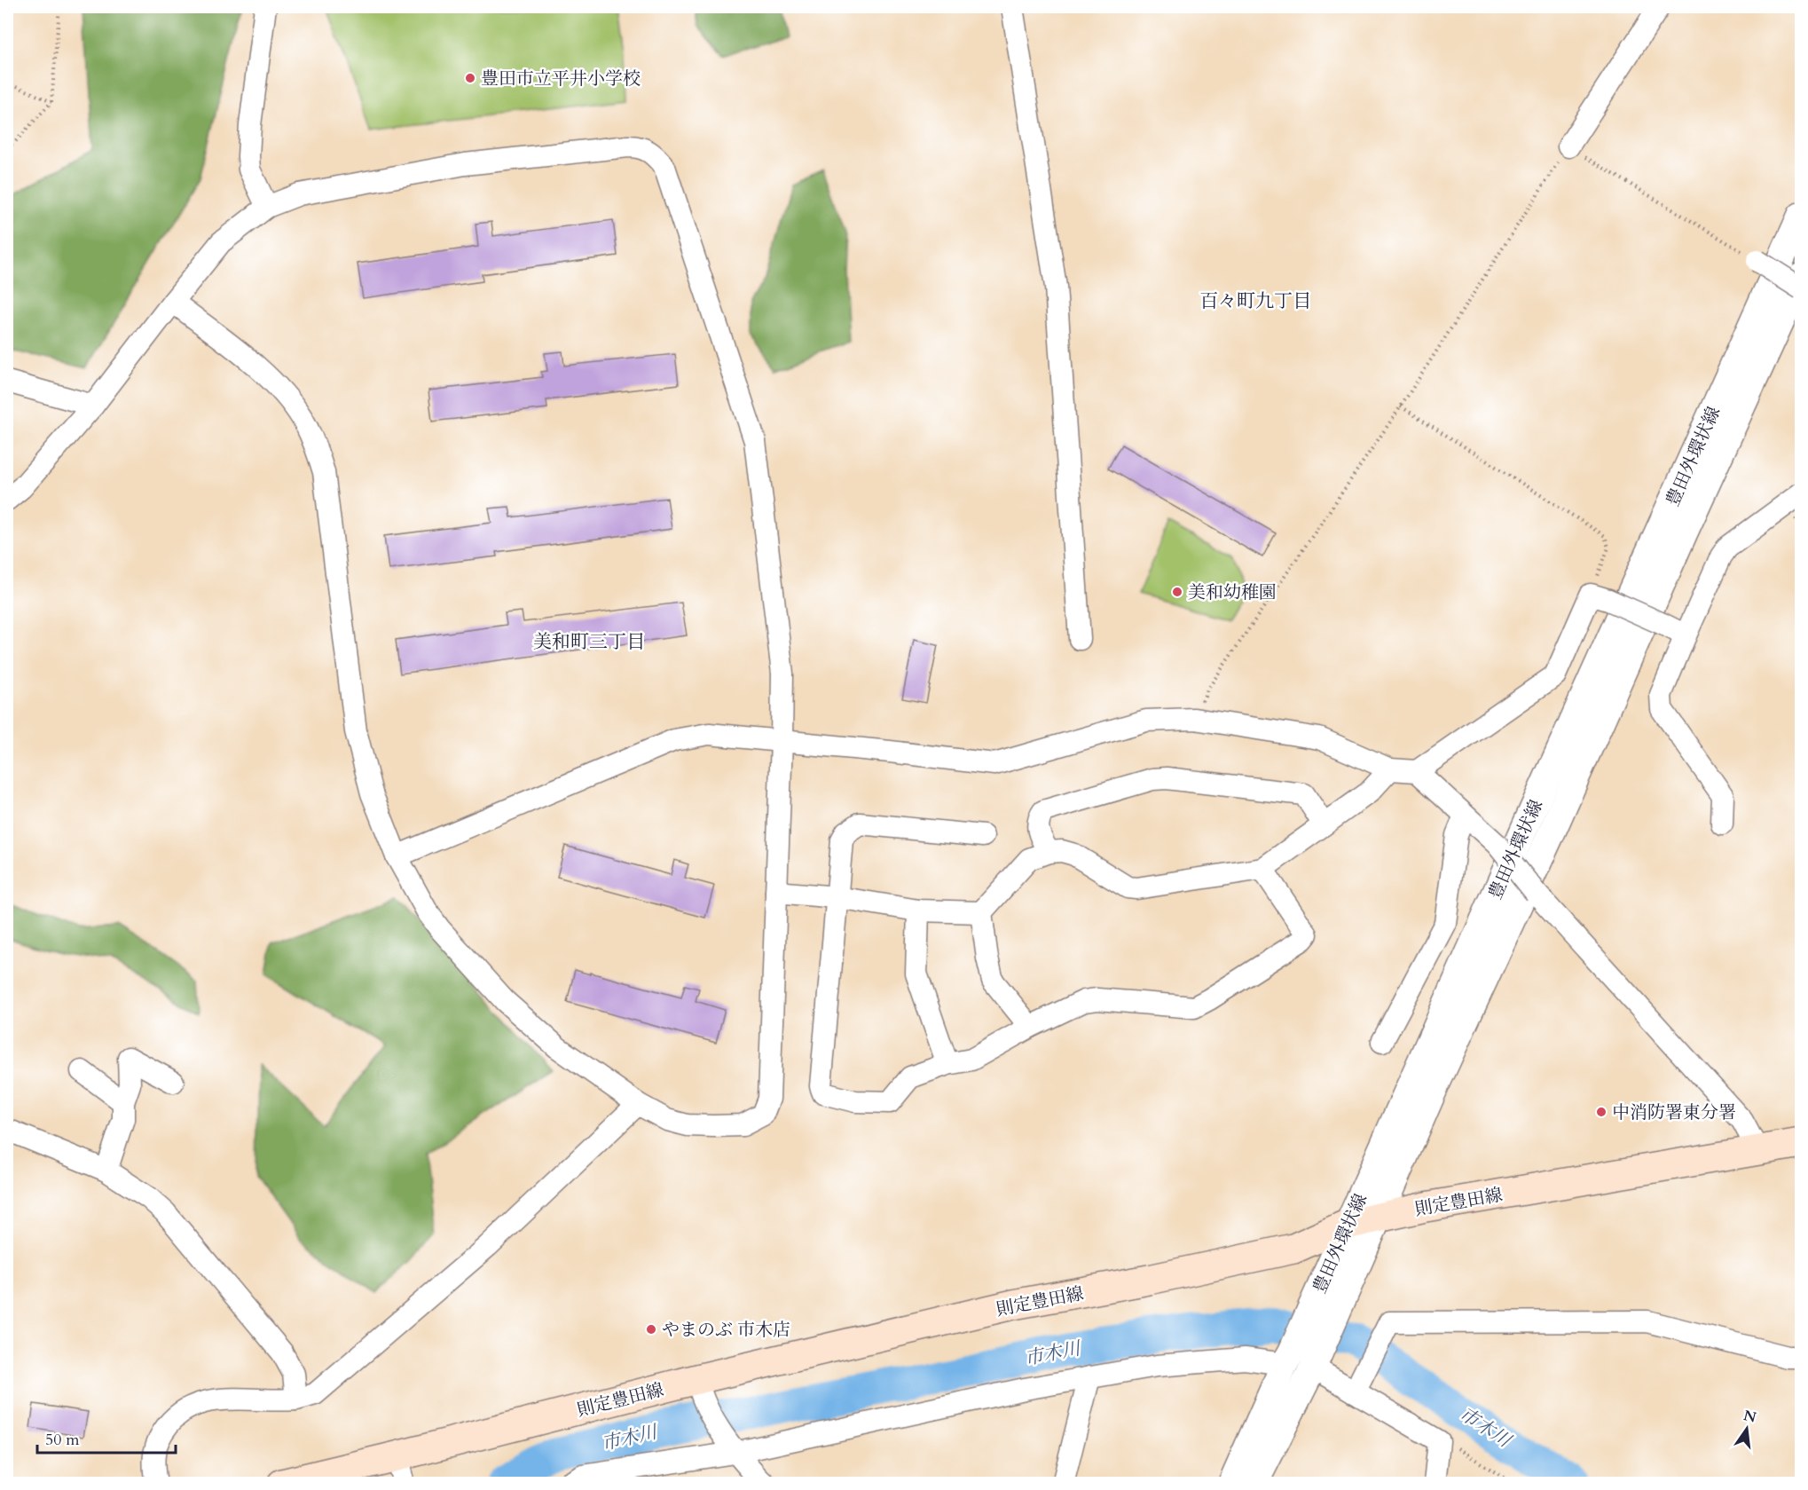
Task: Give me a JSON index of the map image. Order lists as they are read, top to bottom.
{
  "streets": {
    "main road": ["則定豊田線"],
    "street": ["豊田外環状線"]
  },
  "crossings": [
    ["豊田外環状線", "則定豊田線"]
  ],
  "districts": ["百々町九丁目", "美和町三丁目"],
  "water": ["市木川"],
  "places": [
    "豊田市立平井小学校",
    "美和幼稚園",
    "中消防署東分署",
    "やまのぶ 市木店"
  ],
  "scale_bar": "50 m",
  "north": "top"
}
